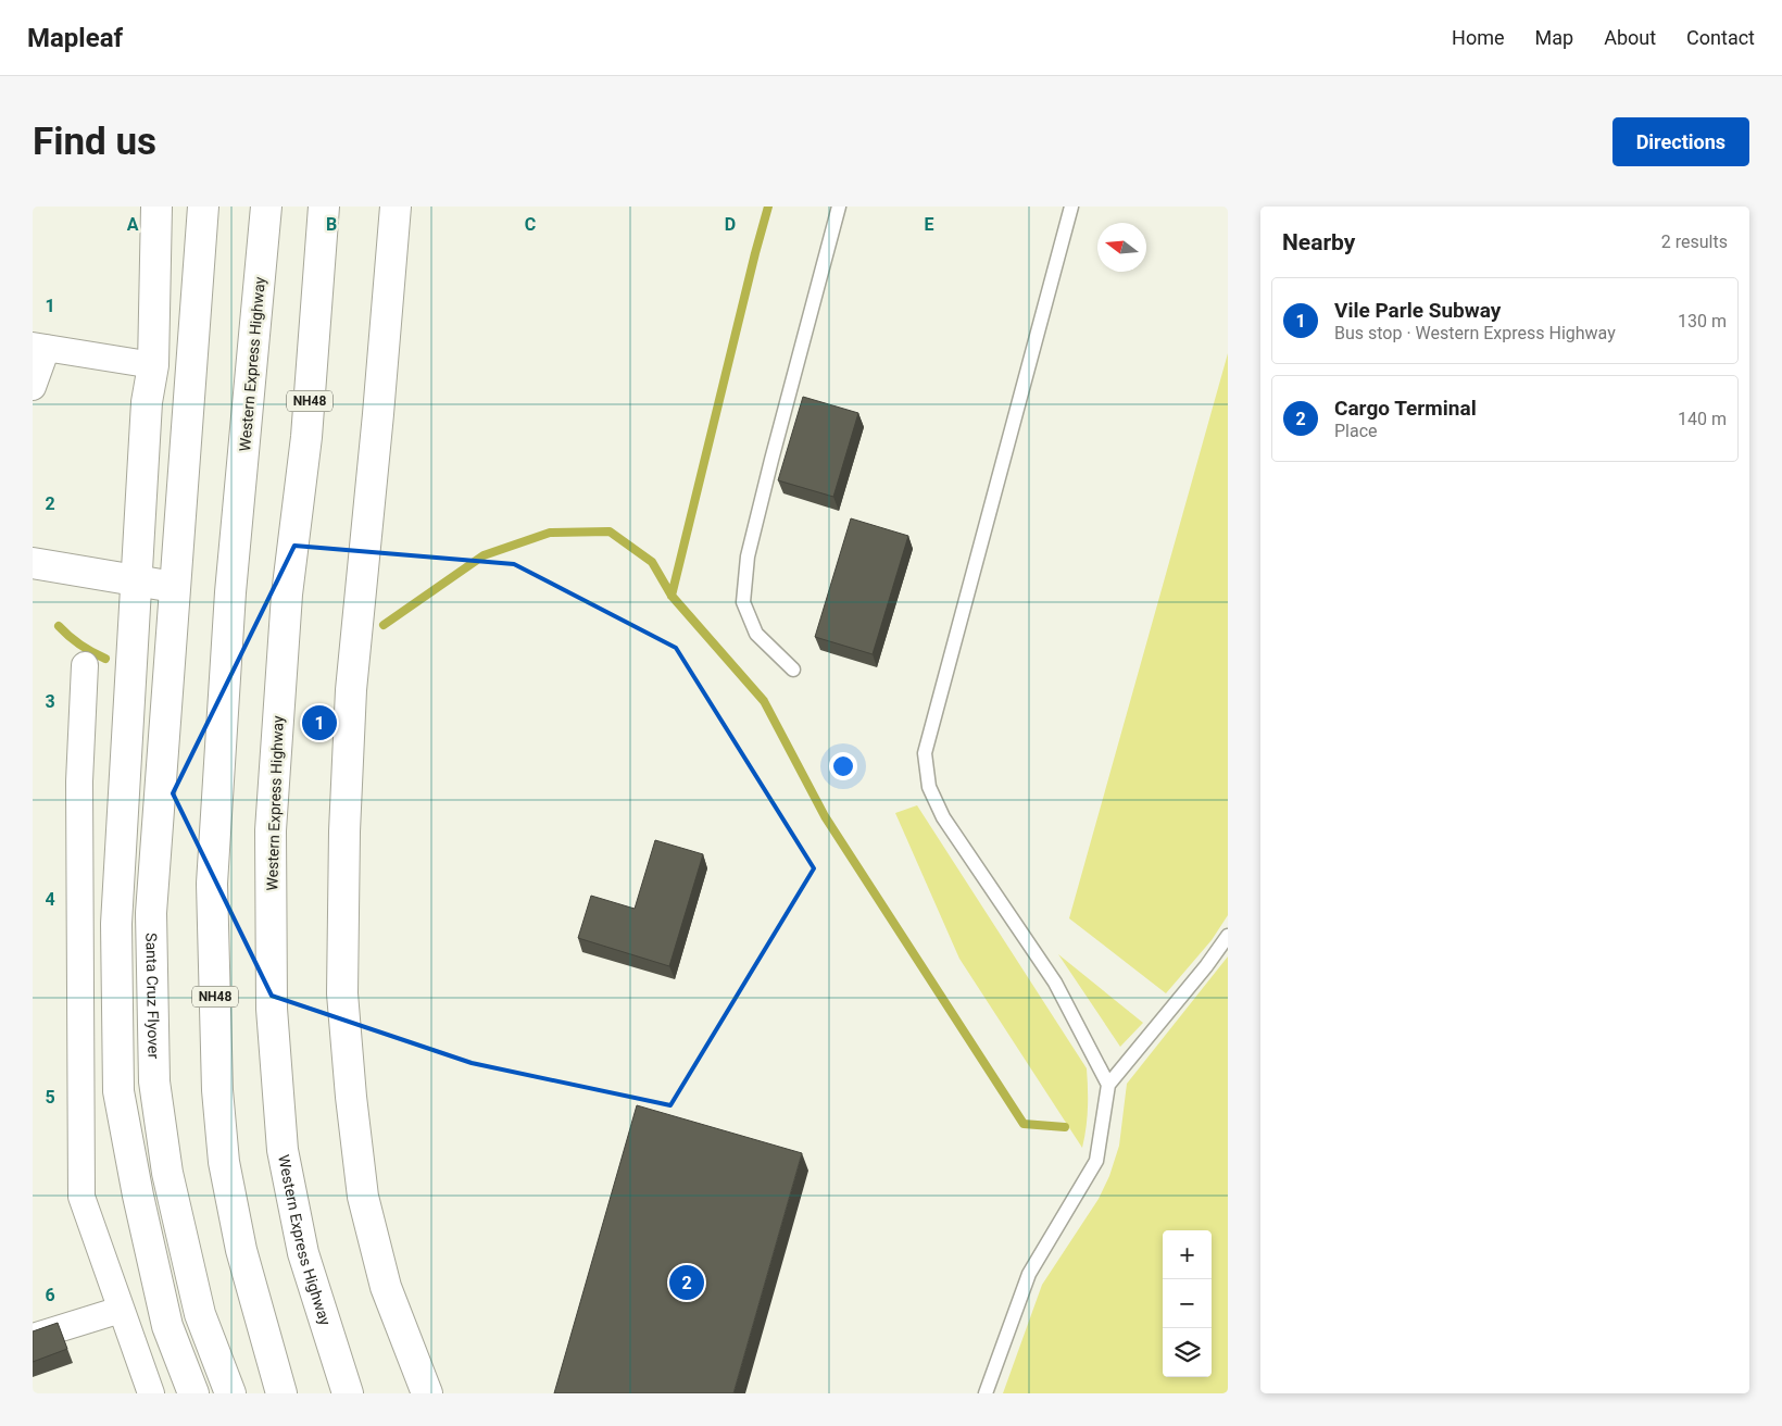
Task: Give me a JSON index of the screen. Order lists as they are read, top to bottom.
{
  "streets": {
    "main road": ["Western Express Highway", "NH48", "Santa Cruz Flyover"]
  },
  "north": "left",
  "page": {
    "header": "Mapleaf",
    "nav": [
      "Home",
      "Map",
      "About",
      "Contact"
    ],
    "buttons": "Directions",
    "title": "Find us",
    "heading": ["Nearby", "2 results"],
    "list": [
      {
        "mark": "1",
        "name": "Vile Parle Subway",
        "note": "Bus stop · Western Express Highway",
        "value": "130 m"
      },
      {
        "mark": "2",
        "name": "Cargo Terminal",
        "note": "Place",
        "value": "140 m"
      }
    ],
    "pins": ["1", "2"],
    "map_buttons": ["+", "−"]
  },
  "grid": {
    "columns": [
      "A",
      "B",
      "C",
      "D",
      "E"
    ],
    "rows": [
      "1",
      "2",
      "3",
      "4",
      "5",
      "6"
    ]
  }
}
